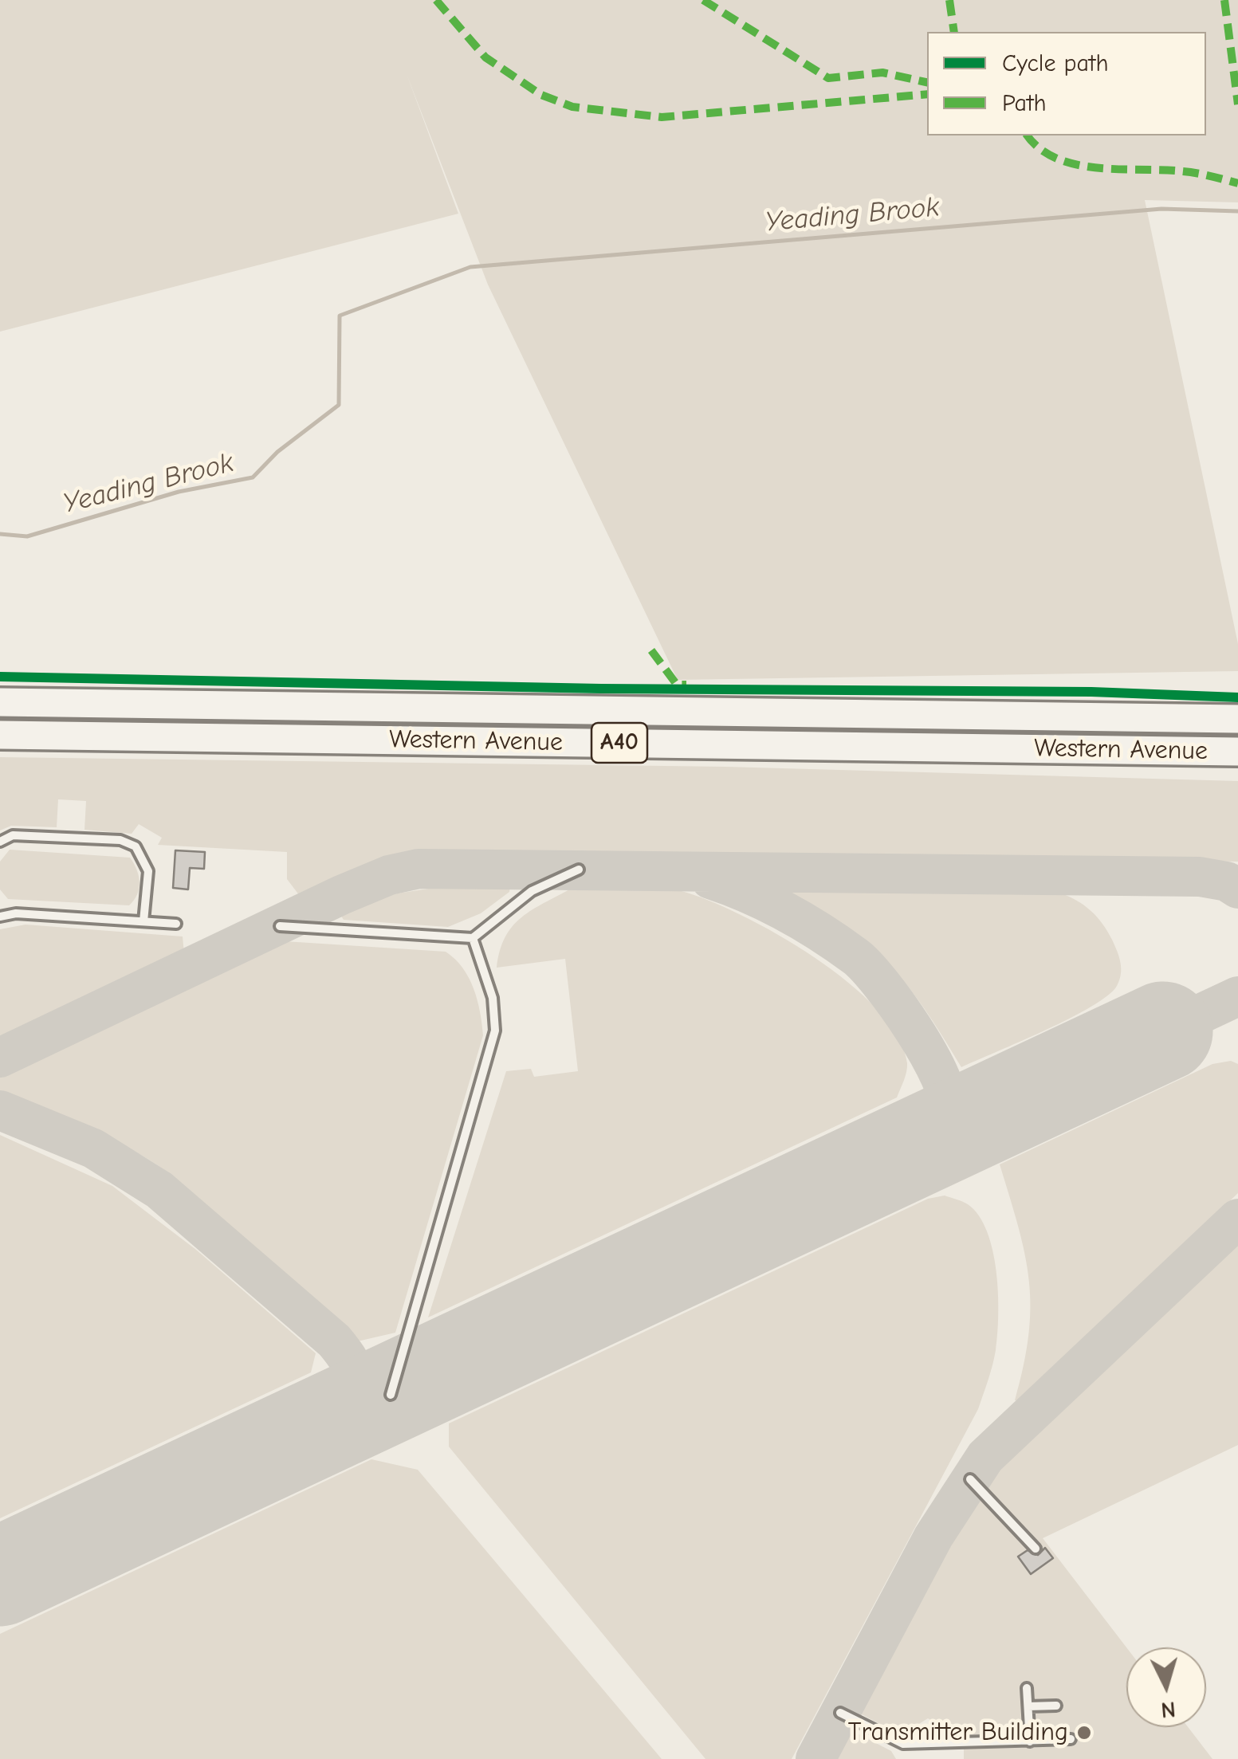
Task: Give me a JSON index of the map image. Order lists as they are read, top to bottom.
{
  "streets": {
    "highway": ["Western Avenue", "A40"]
  },
  "water": ["Yeading Brook"],
  "places": ["Transmitter Building"],
  "legend": ["Cycle path", "Path"],
  "north": "bottom"
}
